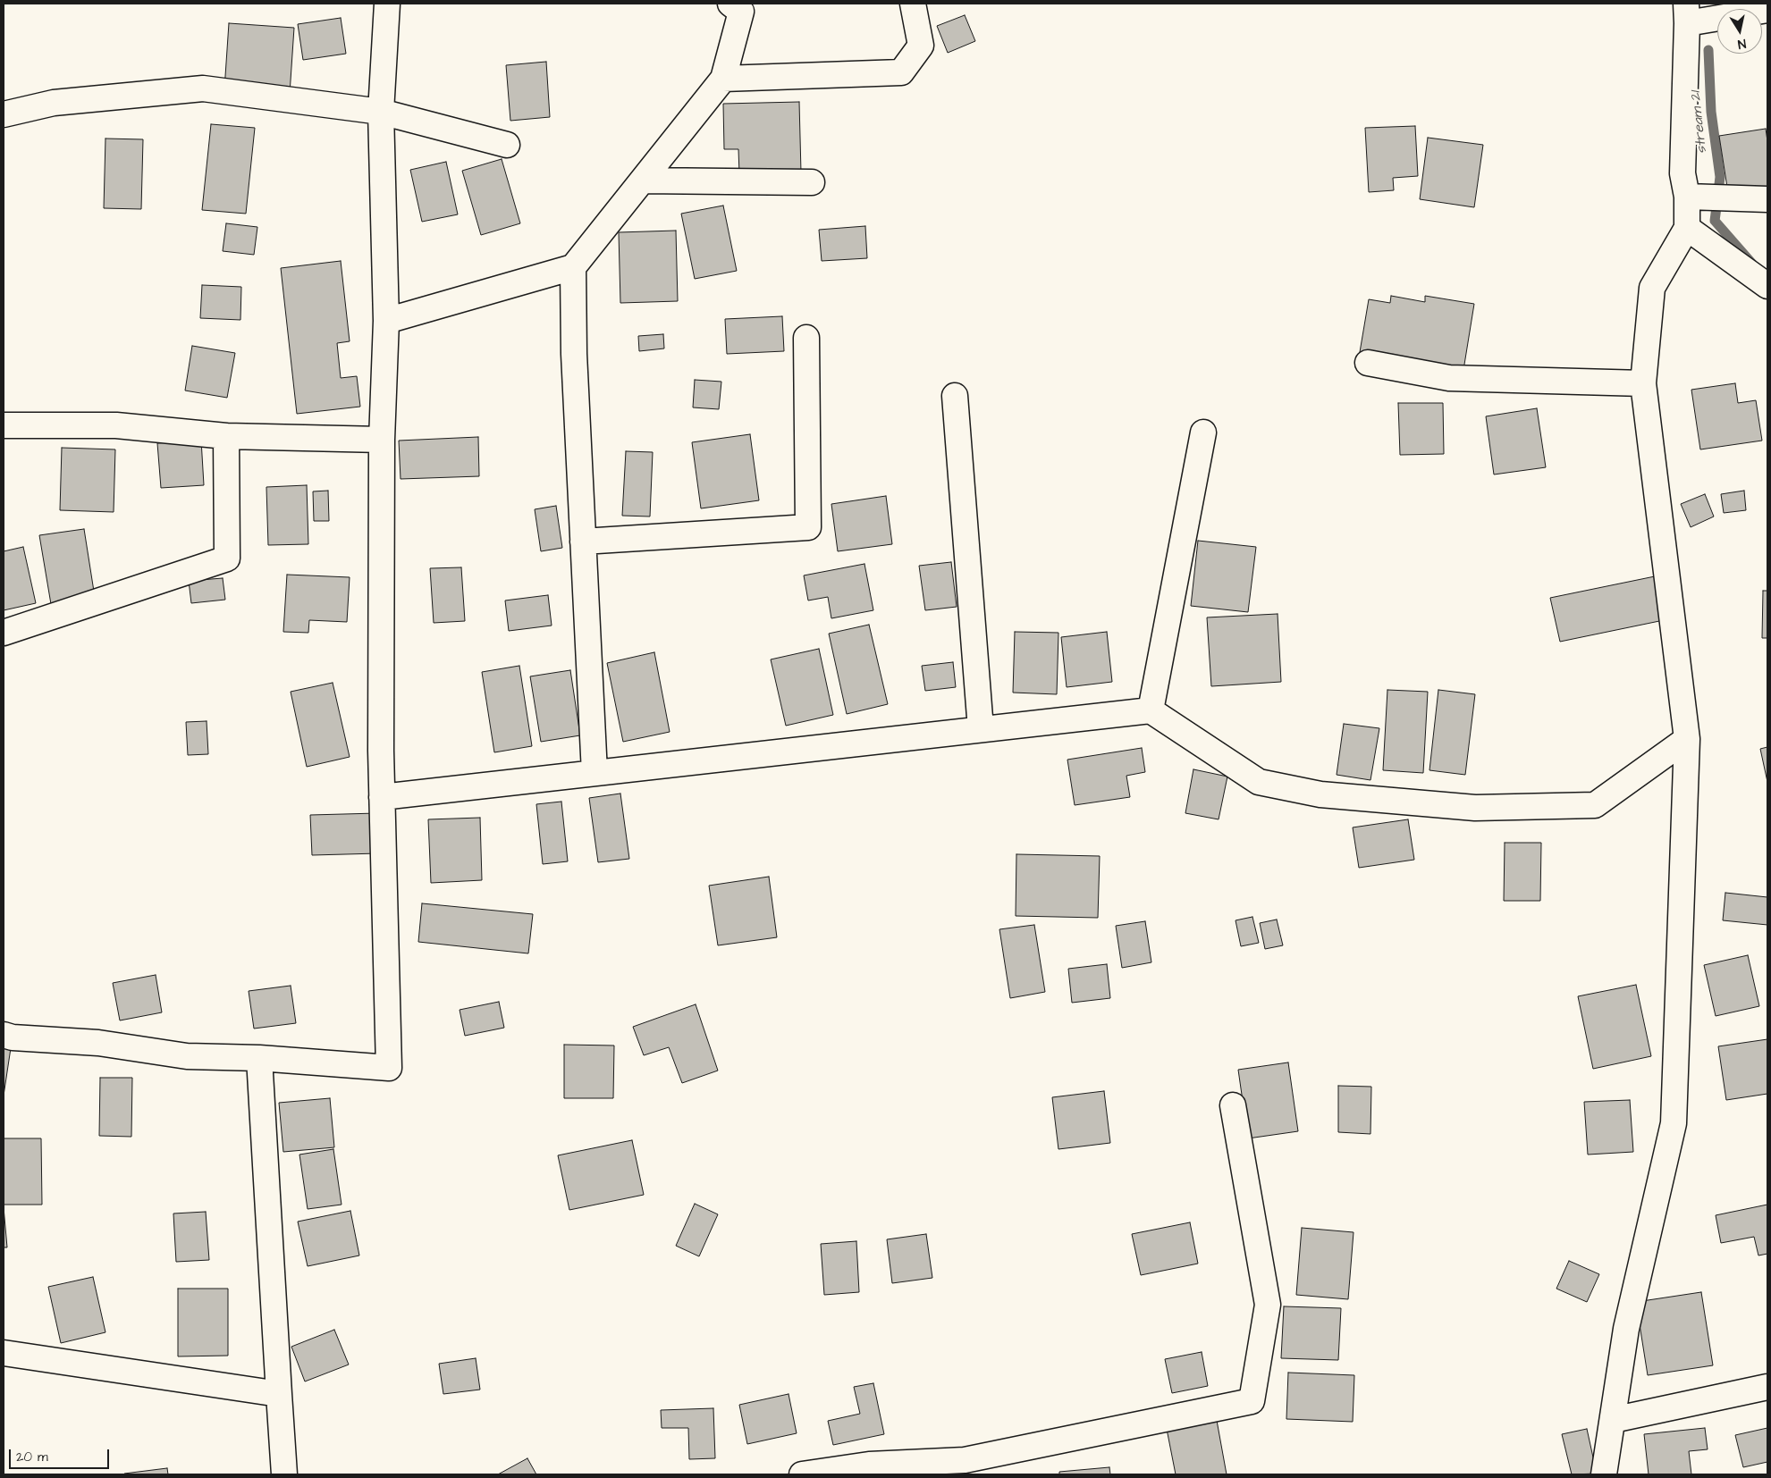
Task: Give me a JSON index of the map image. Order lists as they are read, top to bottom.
{
  "water": ["stream 21"],
  "scale_bar": "20 m",
  "north": "bottom"
}
